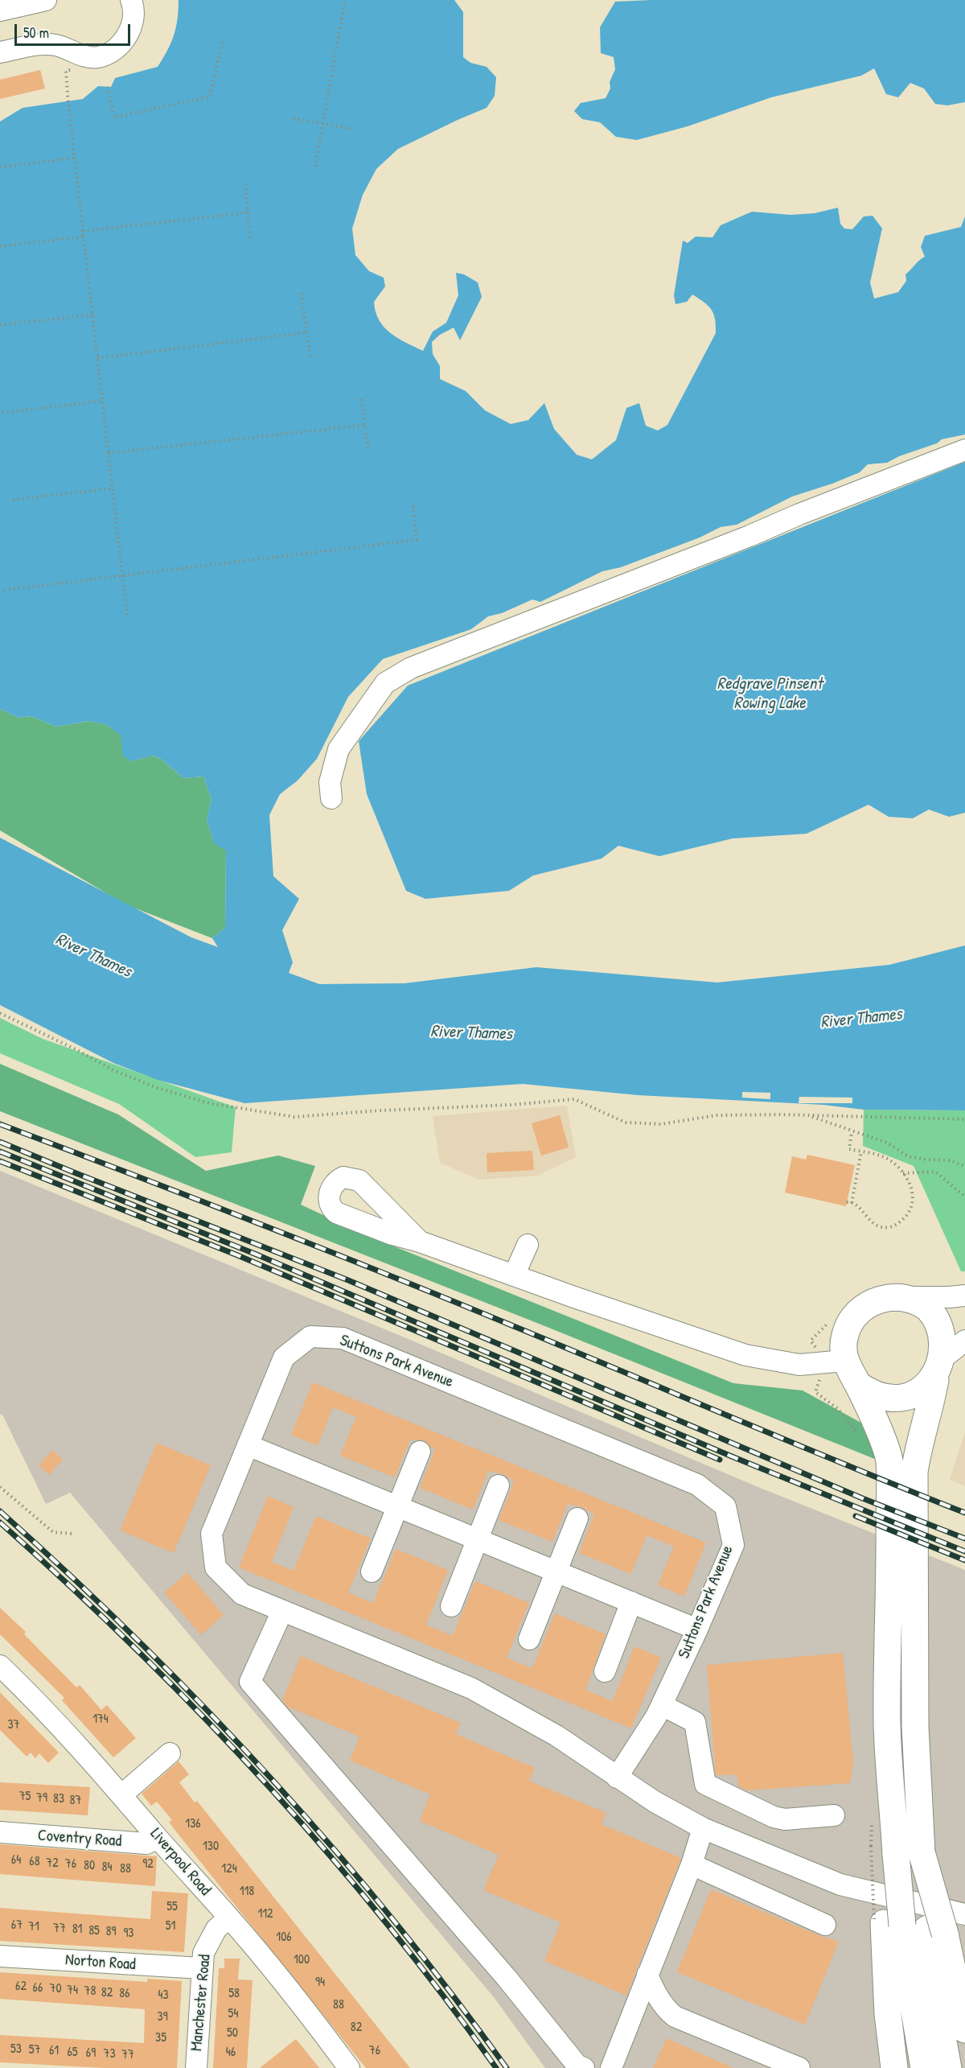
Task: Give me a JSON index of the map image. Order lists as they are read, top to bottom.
{
  "streets": {
    "street": [
      "Suttons Park Avenue",
      "Coventry Road",
      "Liverpool Road",
      "Norton Road",
      "Manchester Road"
    ]
  },
  "crossings": [
    ["Coventry Road", "Liverpool Road"],
    ["Liverpool Road", "Manchester Road"],
    ["Norton Road", "Manchester Road"]
  ],
  "water": ["Redgrave Pinsent Rowing Lake", "River Thames"],
  "house_numbers": [
    "174",
    "37",
    "75",
    "79",
    "83",
    "87",
    "136",
    "130",
    "64",
    "68",
    "72",
    "76",
    "92",
    "80",
    "84",
    "88",
    "124",
    "118",
    "55",
    "112",
    "67",
    "51",
    "71",
    "77",
    "81",
    "85",
    "89",
    "93",
    "106",
    "100",
    "94",
    "62",
    "66",
    "70",
    "74",
    "78",
    "82",
    "86",
    "58",
    "43",
    "88",
    "54",
    "39",
    "82",
    "50",
    "35",
    "53",
    "57",
    "61",
    "76",
    "65",
    "46",
    "69",
    "73",
    "77"
  ],
  "scale_bar": "50 m"
}
